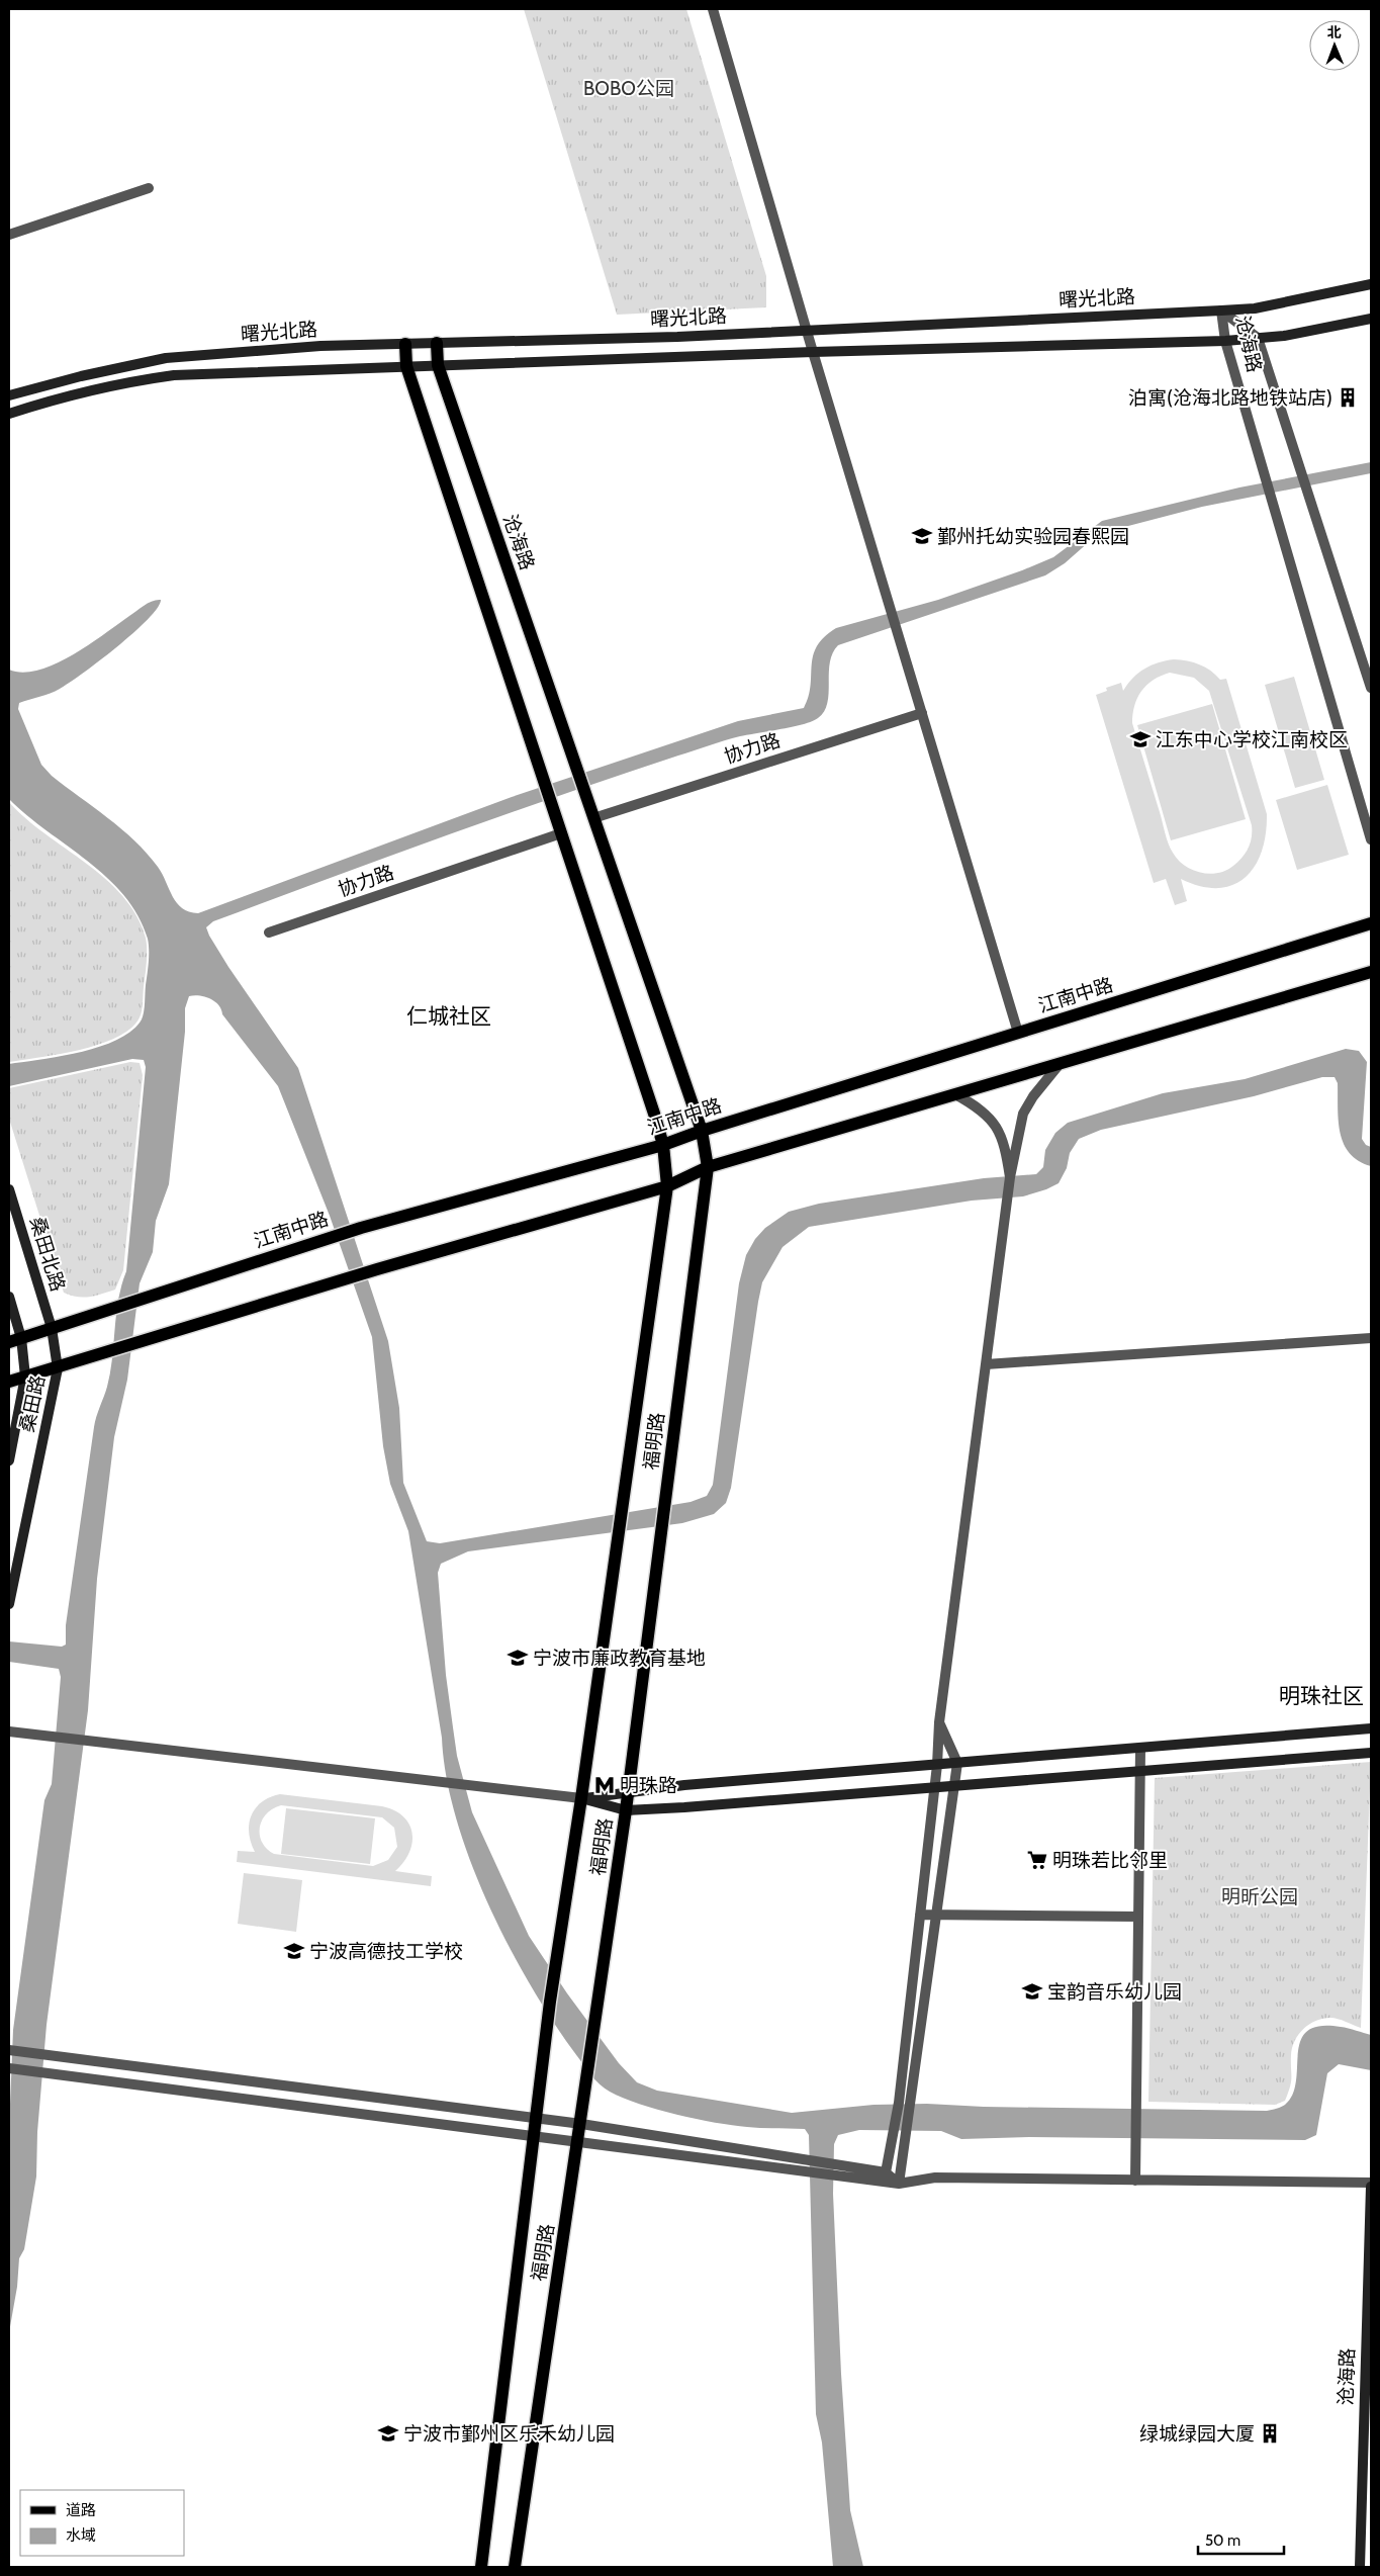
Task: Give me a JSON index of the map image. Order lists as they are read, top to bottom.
{
  "streets": {
    "main road": [
      "曙光北路",
      "沧海路",
      "江南中路",
      "桑田北路",
      "桑田路",
      "福明路"
    ],
    "street": ["协力路"]
  },
  "crossings": [
    ["曙光北路", "沧海路"],
    ["曙光北路", "福明路"],
    ["沧海路", "协力路"],
    ["沧海路", "福明路"],
    ["协力路", "福明路"],
    ["江南中路", "桑田北路"],
    ["江南中路", "桑田路"],
    ["江南中路", "福明路"],
    ["桑田北路", "桑田路"]
  ],
  "districts": ["仁城社区", "明珠社区"],
  "parks": ["BOBO公园", "明昕公园"],
  "places": {
    "building": ["泊寓(沧海北路地铁站店)", "绿城绿园大厦"],
    "school or university": [
      "鄞州托幼实验园春熙园",
      "江东中心学校江南校区",
      "宁波市廉政教育基地",
      "宁波高德技工学校",
      "宝韵音乐幼儿园",
      "宁波市鄞州区乐禾幼儿园"
    ],
    "metro station": ["明珠路"],
    "supermarket": ["明珠若比邻里"]
  },
  "legend": ["道路", "水域"],
  "scale_bar": "50 m",
  "north": "top"
}
